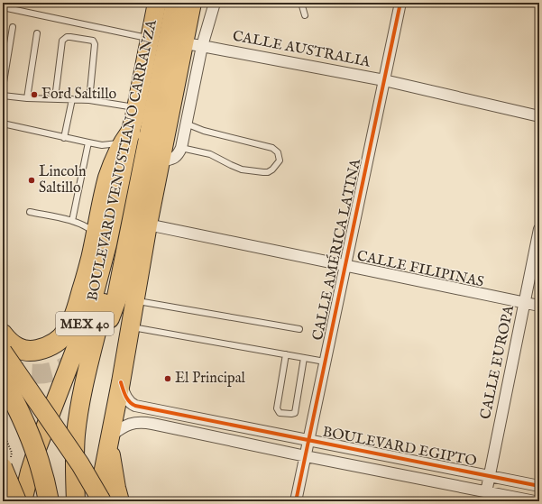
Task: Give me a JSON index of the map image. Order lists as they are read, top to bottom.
{
  "streets": {
    "main road": ["BOULEVARD VENUSTIANO CARRANZA", "MEX 40"],
    "street": [
      "CALLE AUSTRALIA",
      "CALLE AMÉRICA LATINA",
      "CALLE FILIPINAS",
      "CALLE EUROPA",
      "BOULEVARD EGIPTO"
    ]
  },
  "crossings": [
    ["CALLE AUSTRALIA", "CALLE AMÉRICA LATINA"],
    ["CALLE AUSTRALIA", "MEX 40"],
    ["BOULEVARD VENUSTIANO CARRANZA", "MEX 40"],
    ["CALLE AMÉRICA LATINA", "CALLE FILIPINAS"],
    ["CALLE AMÉRICA LATINA", "BOULEVARD EGIPTO"],
    ["CALLE FILIPINAS", "MEX 40"],
    ["CALLE FILIPINAS", "CALLE EUROPA"],
    ["MEX 40", "BOULEVARD EGIPTO"],
    ["CALLE EUROPA", "BOULEVARD EGIPTO"]
  ],
  "places": ["Ford Saltillo", "Lincoln Saltillo", "El Principal"]
}
